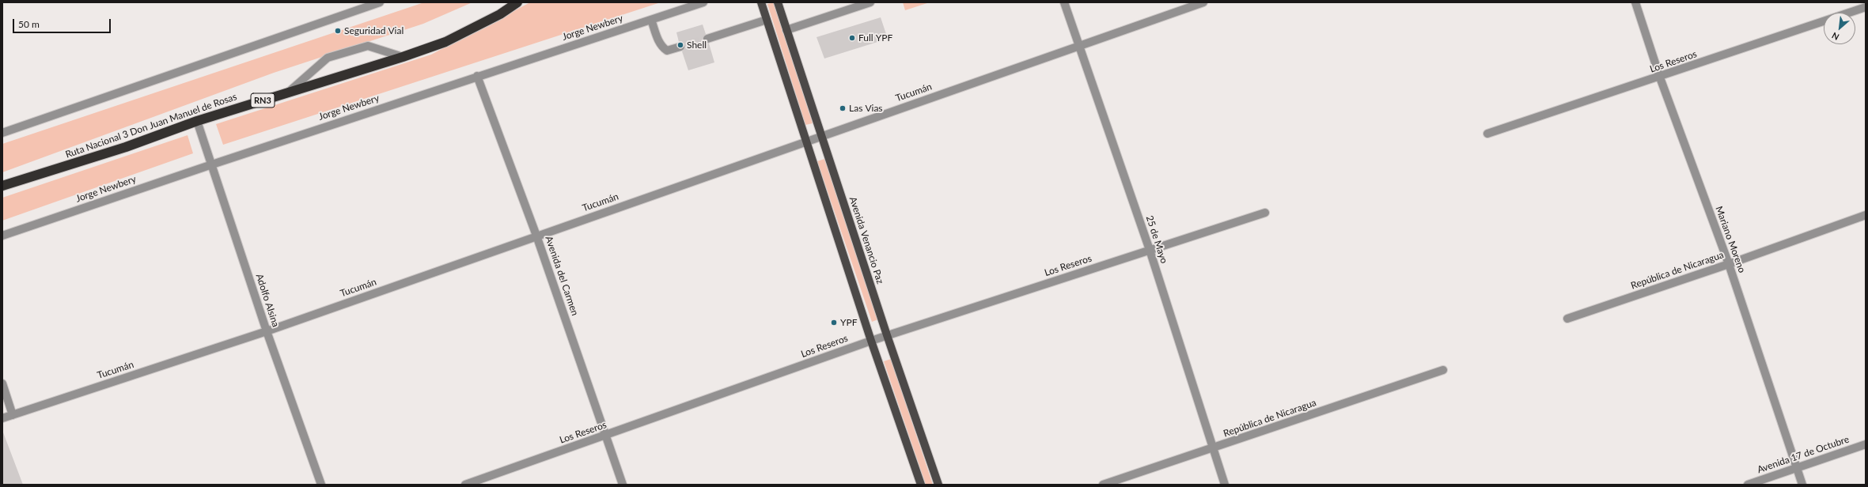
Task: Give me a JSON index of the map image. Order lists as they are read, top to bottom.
{
  "streets": {
    "highway": ["RN3", "Ruta Nacional 3 Don Juan Manuel de Rosas"],
    "main road": ["Avenida Venancio Paz"],
    "street": [
      "Jorge Newbery",
      "Los Reseros",
      "Tucumán",
      "25 de Mayo",
      "Mariano Moreno",
      "República de Nicaragua",
      "Avenida del Carmen",
      "Adolfo Alsina",
      "Avenida 17 de Octubre"
    ]
  },
  "crossings": [
    ["Jorge Newbery", "Avenida del Carmen"],
    ["Jorge Newbery", "Adolfo Alsina"],
    ["Los Reseros", "25 de Mayo"],
    ["Los Reseros", "Mariano Moreno"],
    ["Los Reseros", "Avenida Venancio Paz"],
    ["Los Reseros", "Avenida del Carmen"],
    ["Tucumán", "25 de Mayo"],
    ["Tucumán", "Avenida Venancio Paz"],
    ["Tucumán", "Avenida del Carmen"],
    ["Tucumán", "Adolfo Alsina"],
    ["Ruta Nacional 3 Don Juan Manuel de Rosas", "Adolfo Alsina"],
    ["25 de Mayo", "República de Nicaragua"],
    ["Mariano Moreno", "República de Nicaragua"],
    ["Mariano Moreno", "Avenida 17 de Octubre"]
  ],
  "places": [
    "Seguridad Vial",
    "Full YPF",
    "Shell",
    "Las Vias",
    "YPF"
  ],
  "scale_bar": "50 m",
  "north": "bottom left"
}
